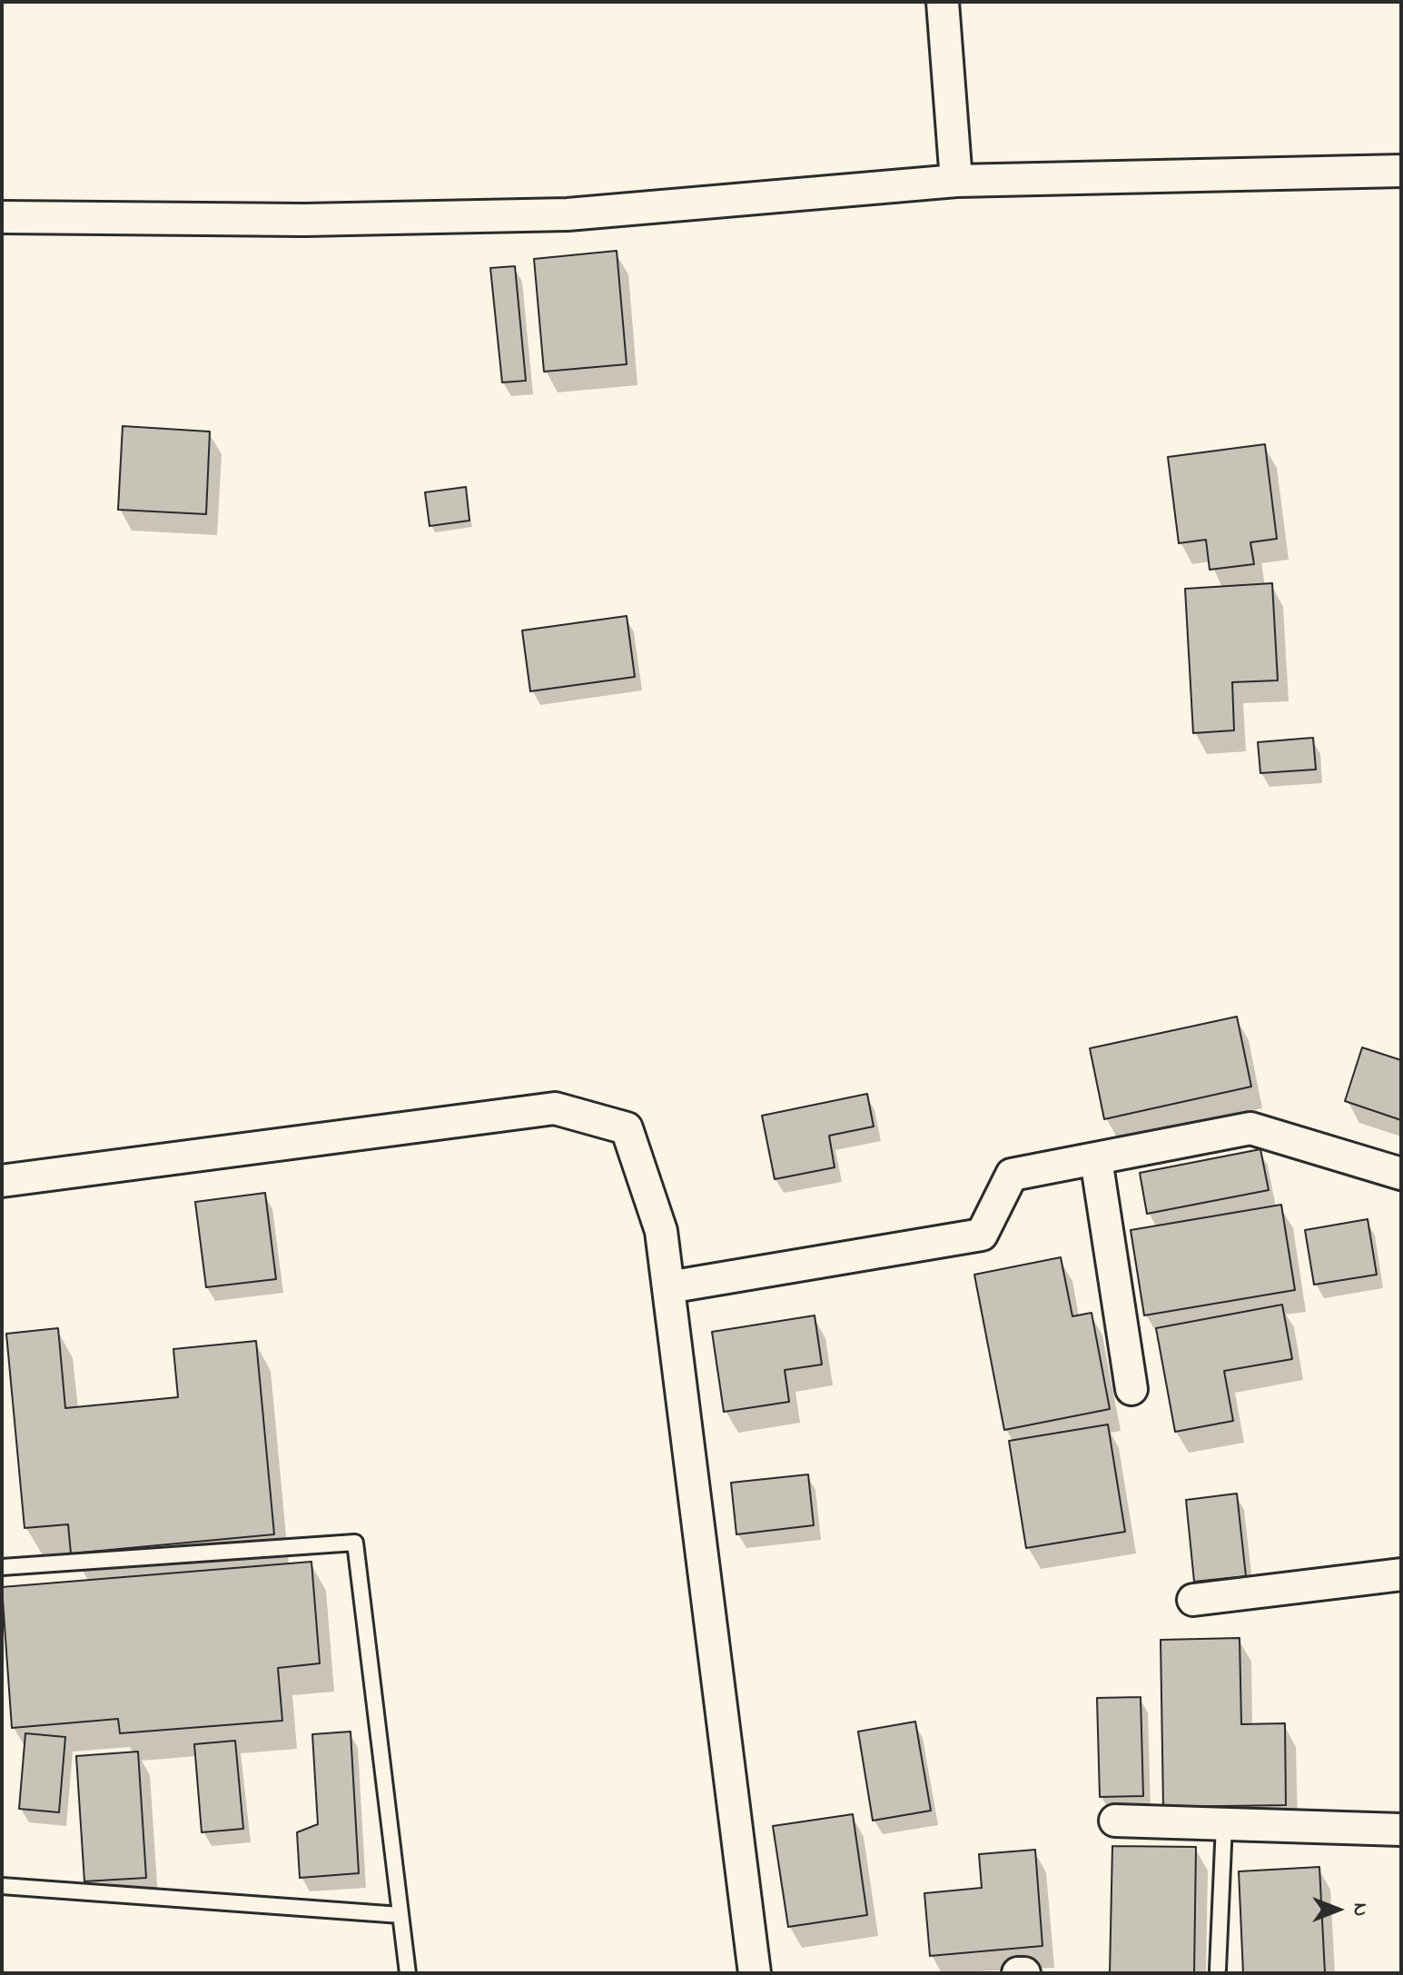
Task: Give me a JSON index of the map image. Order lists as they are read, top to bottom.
{
  "north": "right"
}
